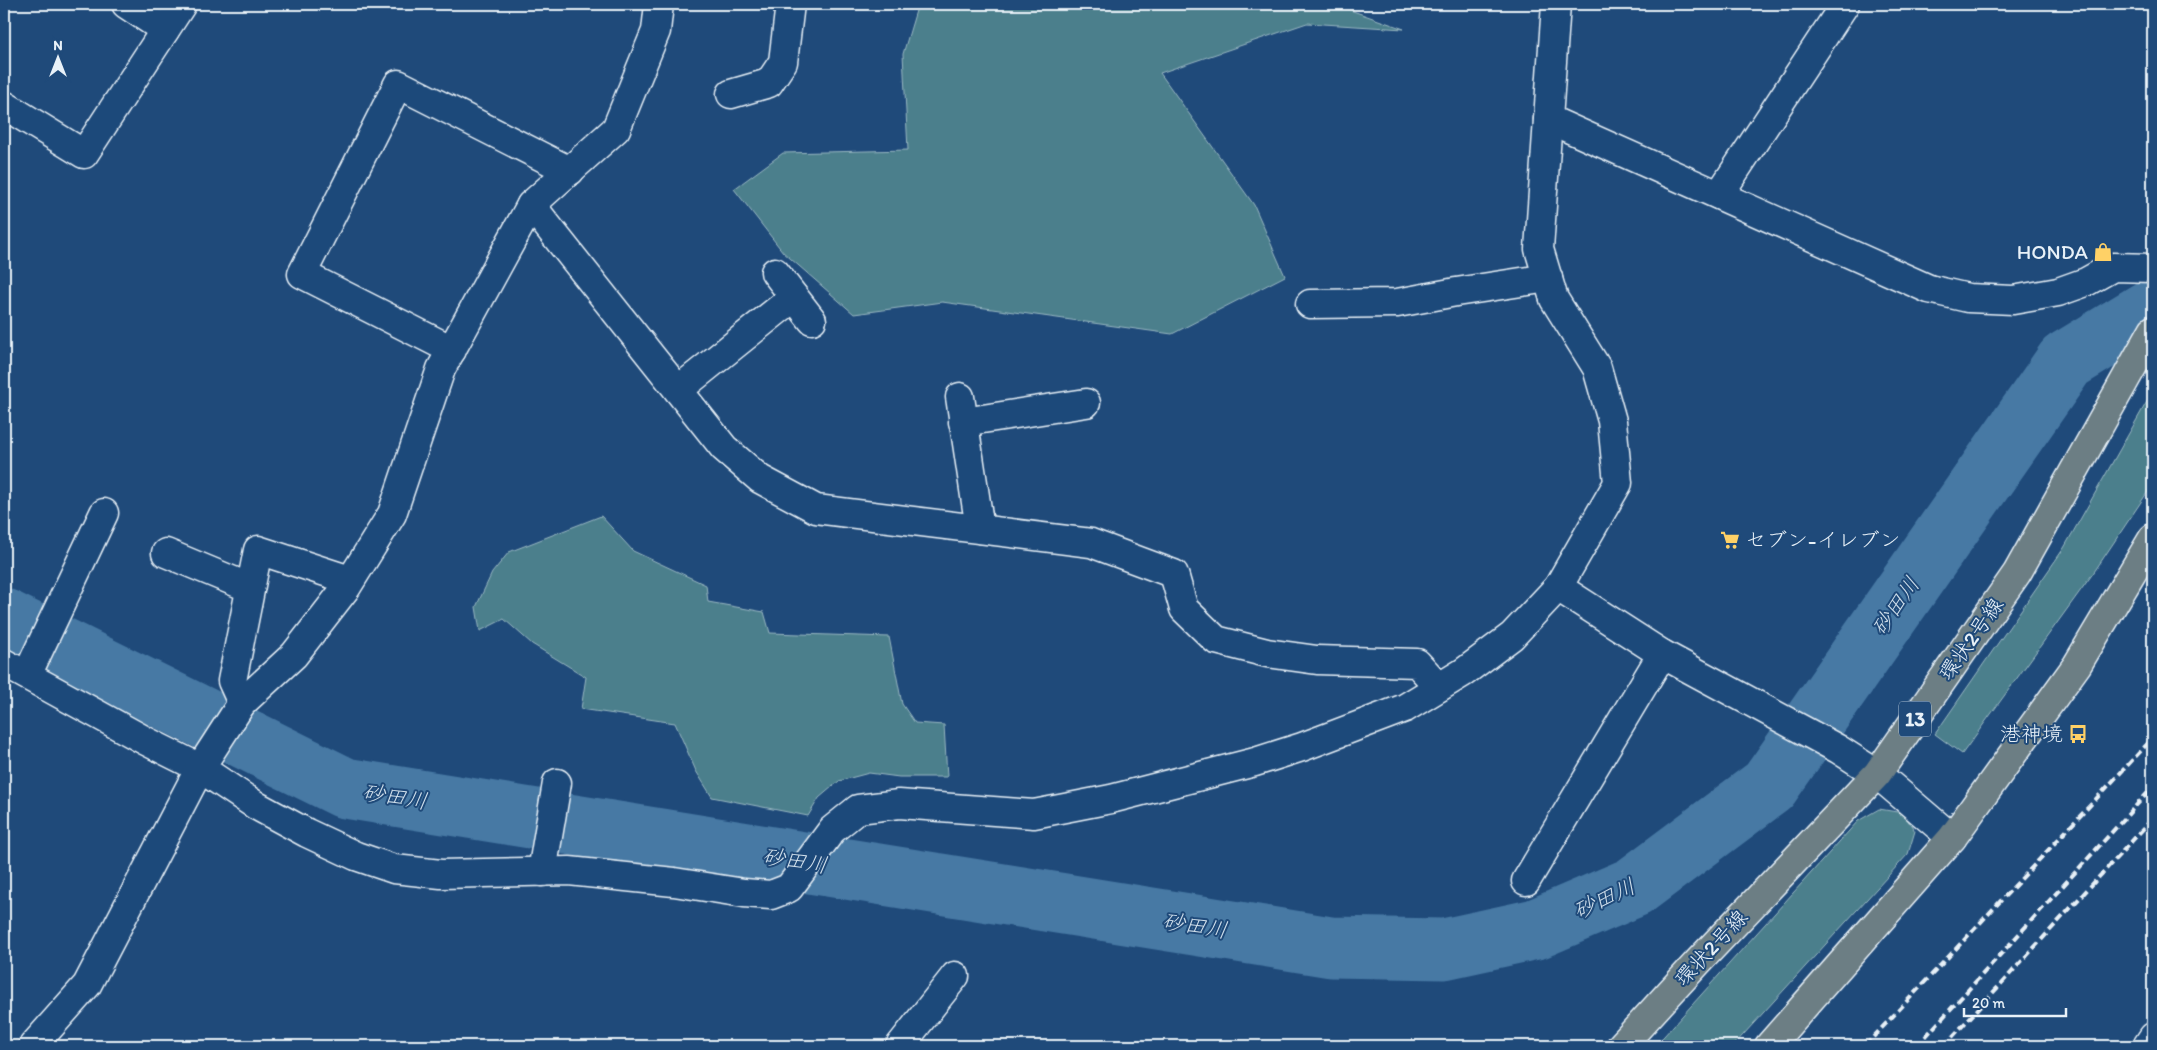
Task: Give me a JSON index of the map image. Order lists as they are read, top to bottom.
{
  "streets": {
    "main road": ["環状2号線", "13"]
  },
  "water": ["砂田川"],
  "places": {
    "shop": ["HONDA"],
    "supermarket": ["セブン-イレブン"],
    "bus stop": ["港神境"]
  },
  "scale_bar": "20 m",
  "north": "top"
}
